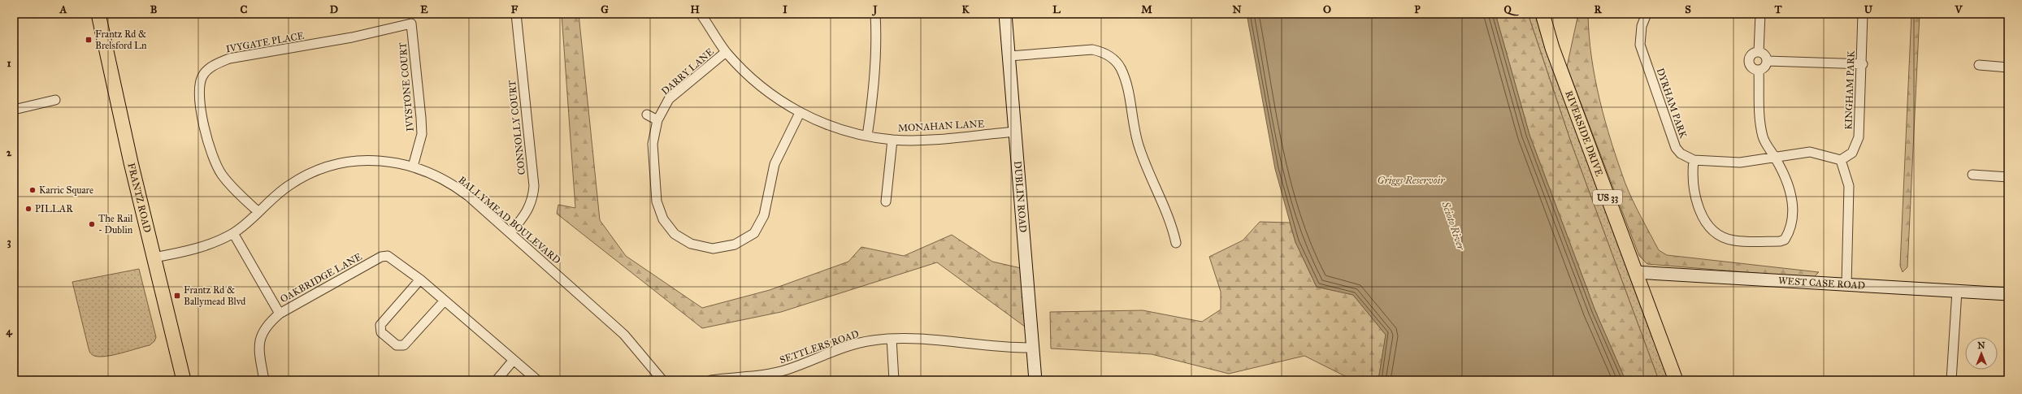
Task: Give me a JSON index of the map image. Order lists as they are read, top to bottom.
{
  "streets": {
    "main road": [
      "RIVERSIDE DRIVE",
      "FRANTZ ROAD",
      "DUBLIN ROAD",
      "US 33",
      "WEST CASE ROAD"
    ],
    "street": [
      "IVYGATE PLACE",
      "DARRY LANE",
      "IVYSTONE COURT",
      "KINGHAM PARK",
      "DYRHAM PARK",
      "MONAHAN LANE",
      "CONNOLLY COURT",
      "BALLYMEAD BOULEVARD",
      "OAKBRIDGE LANE",
      "SETTLERS ROAD"
    ]
  },
  "crossings": [
    ["IVYGATE PLACE", "IVYSTONE COURT"],
    ["IVYGATE PLACE", "BALLYMEAD BOULEVARD"],
    ["DARRY LANE", "MONAHAN LANE"],
    ["IVYSTONE COURT", "BALLYMEAD BOULEVARD"],
    ["MONAHAN LANE", "DUBLIN ROAD"],
    ["CONNOLLY COURT", "BALLYMEAD BOULEVARD"],
    ["RIVERSIDE DRIVE", "WEST CASE ROAD"],
    ["FRANTZ ROAD", "BALLYMEAD BOULEVARD"],
    ["DUBLIN ROAD", "SETTLERS ROAD"],
    ["BALLYMEAD BOULEVARD", "OAKBRIDGE LANE"]
  ],
  "water": ["Griggs Reservoir", "Scioto River"],
  "places": {
    "transit": ["Frantz Rd & Brelsford Ln", "Frantz Rd & Ballymead Blvd"],
    "other": ["Karric Square", "PILLAR", "The Rail - Dublin"]
  },
  "north": "top",
  "grid": {
    "columns": [
      "A",
      "B",
      "C",
      "D",
      "E",
      "F",
      "G",
      "H",
      "I",
      "J",
      "K",
      "L",
      "M",
      "N",
      "O",
      "P",
      "Q",
      "R",
      "S",
      "T",
      "U",
      "V"
    ],
    "rows": [
      "1",
      "2",
      "3",
      "4"
    ]
  }
}
